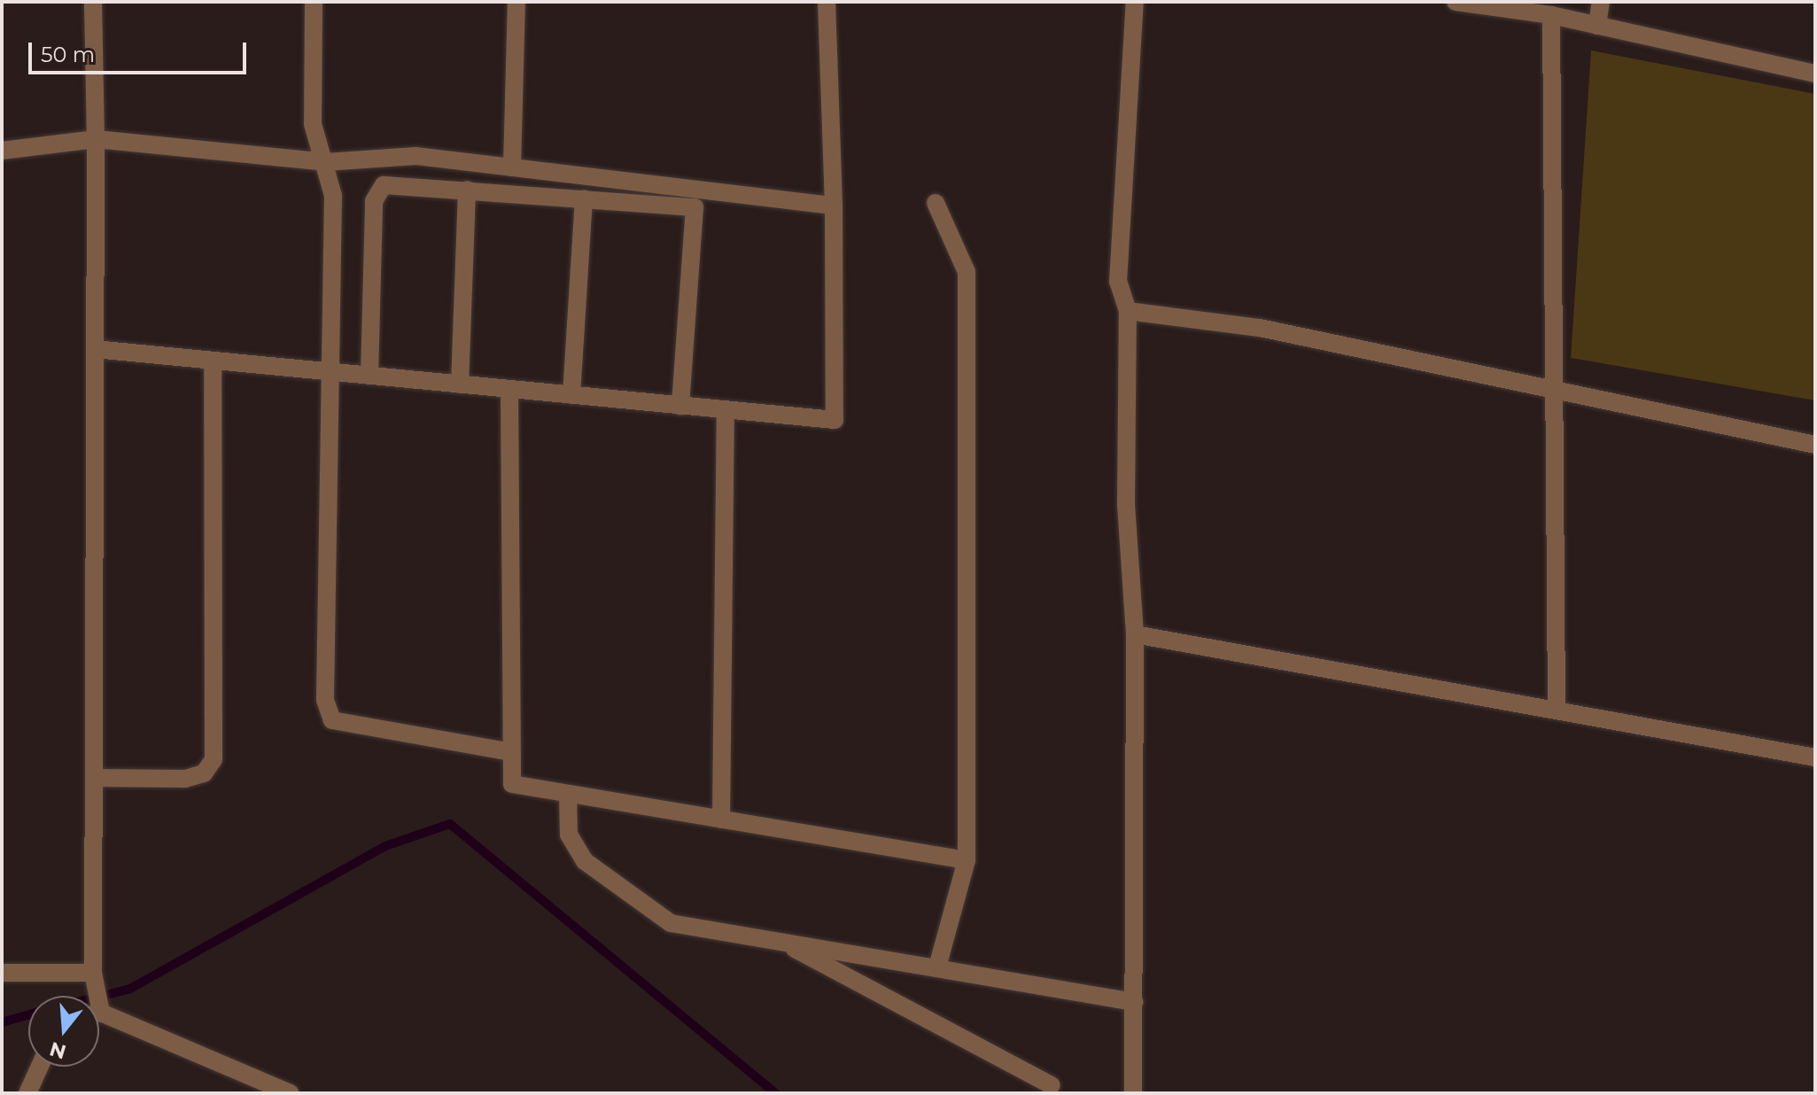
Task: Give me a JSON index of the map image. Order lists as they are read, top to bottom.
{
  "scale_bar": "50 m",
  "north": "bottom"
}
